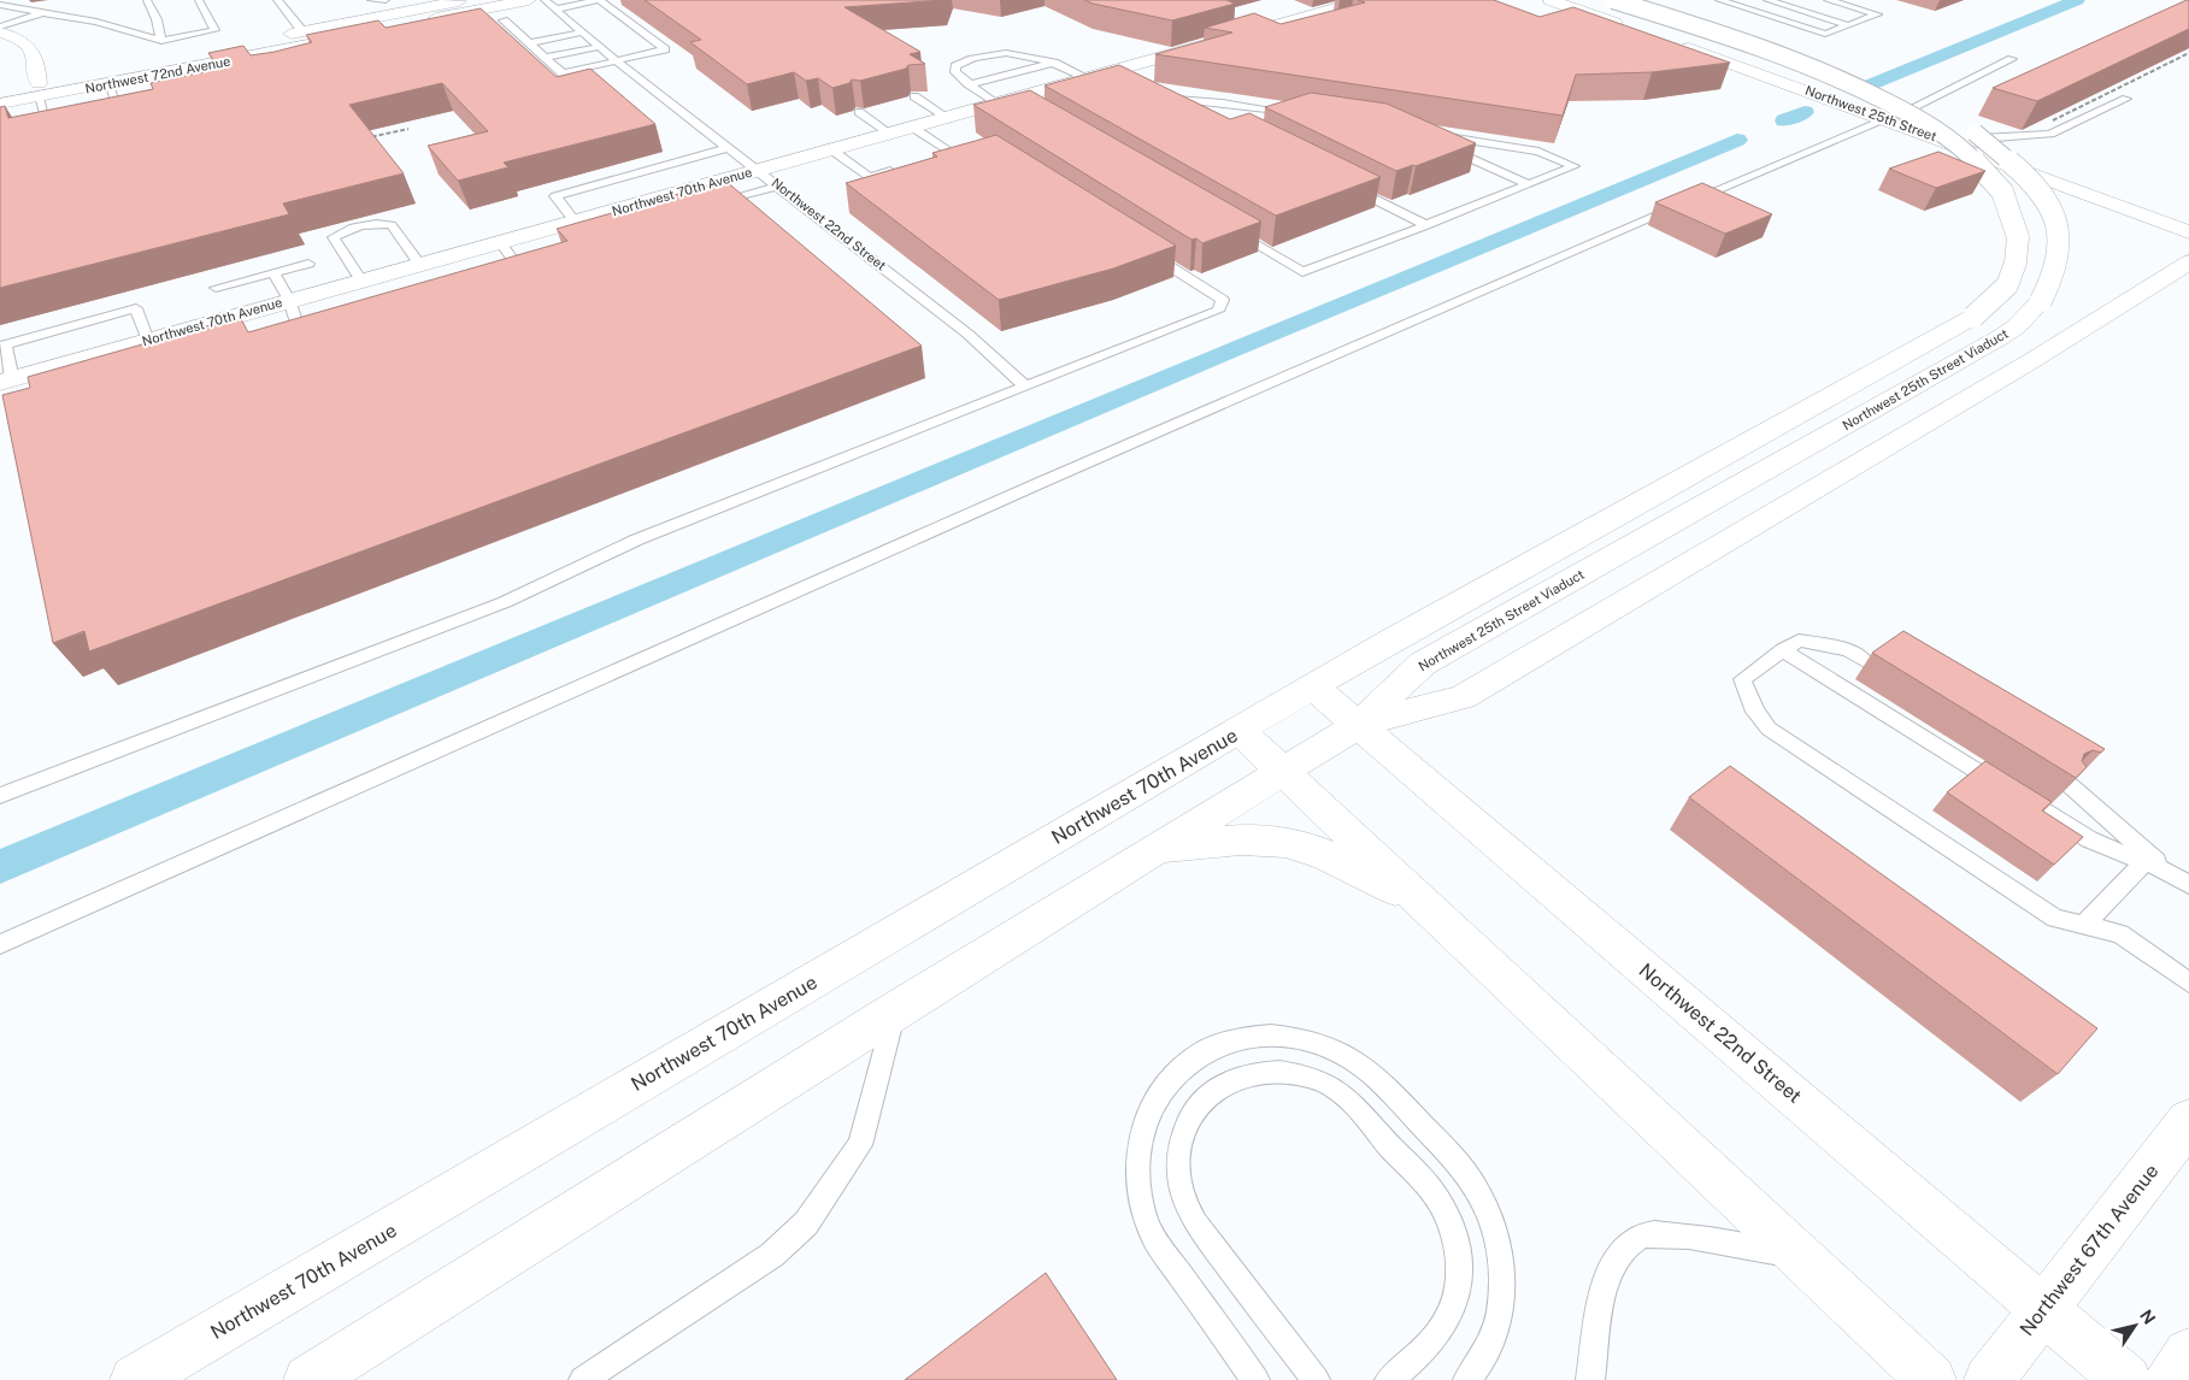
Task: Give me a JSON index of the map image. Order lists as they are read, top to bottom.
{
  "streets": {
    "main road": [
      "Northwest 72nd Avenue",
      "Northwest 25th Street",
      "Northwest 70th Avenue",
      "Northwest 22nd Street",
      "Northwest 25th Street Viaduct",
      "Northwest 67th Avenue"
    ]
  },
  "crossings": [
    ["Northwest 70th Avenue", "Northwest 22nd Street"],
    ["Northwest 70th Avenue", "Northwest 25th Street Viaduct"],
    ["Northwest 22nd Street", "Northwest 25th Street Viaduct"],
    ["Northwest 22nd Street", "Northwest 67th Avenue"]
  ],
  "north": "top right"
}
